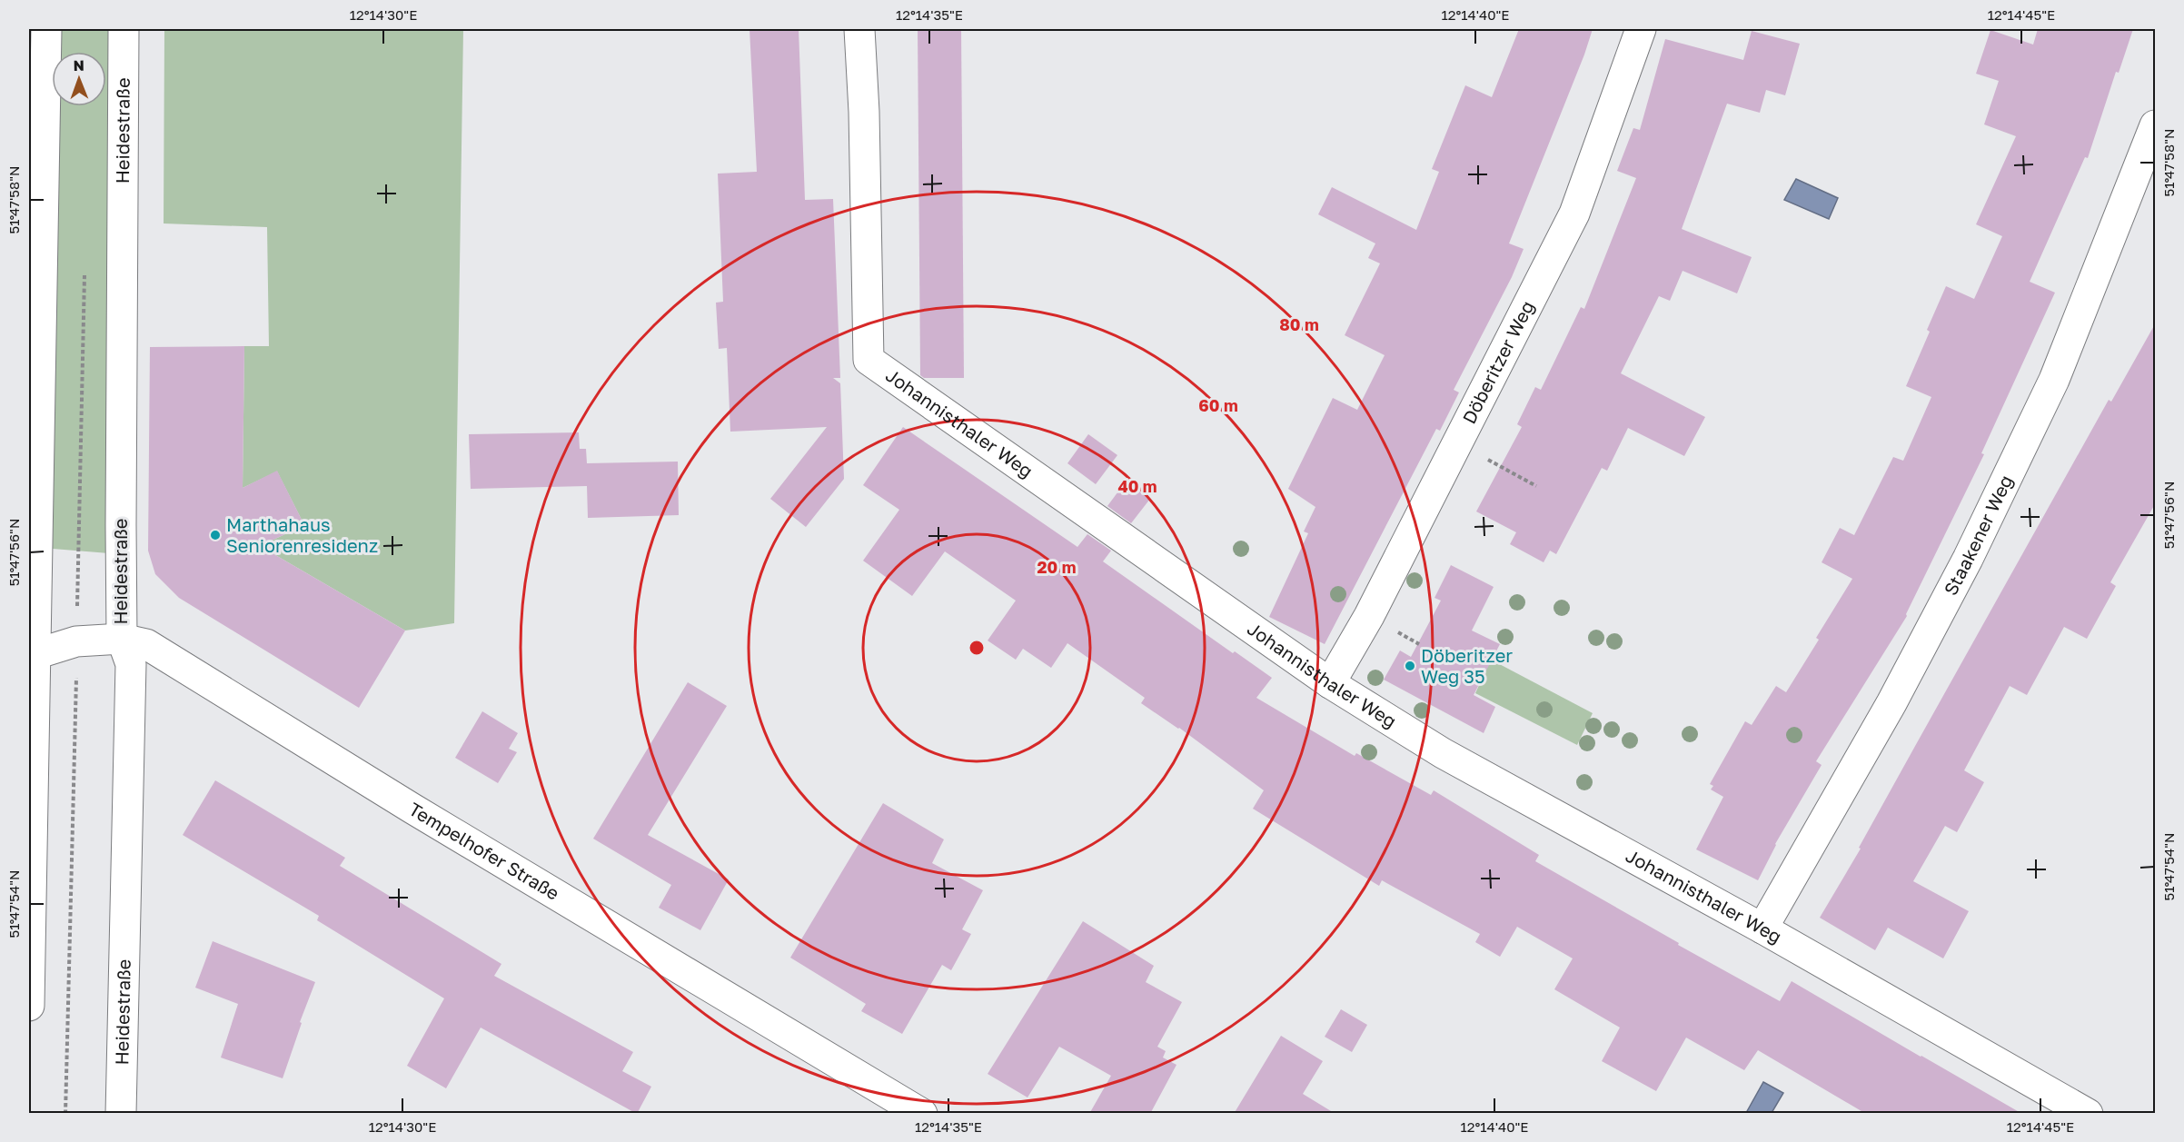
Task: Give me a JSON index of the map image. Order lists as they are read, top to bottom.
{
  "streets": {
    "street": [
      "Heidestraße",
      "Döberitzer Weg",
      "Johannisthaler Weg",
      "Staakener Weg",
      "Tempelhofer Straße"
    ]
  },
  "crossings": [
    ["Heidestraße", "Tempelhofer Straße"],
    ["Döberitzer Weg", "Johannisthaler Weg"],
    ["Johannisthaler Weg", "Staakener Weg"]
  ],
  "places": ["Marthahaus Seniorenresidenz", "Döberitzer Weg 35"],
  "north": "top",
  "coordinates": [
    "12°14'30\"E",
    "12°14'35\"E",
    "12°14'40\"E",
    "12°14'45\"E",
    "51°47'58\"N",
    "51°47'56\"N",
    "51°47'54\"N"
  ],
  "rings": [
    "80 m",
    "60 m",
    "40 m",
    "20 m"
  ]
}
